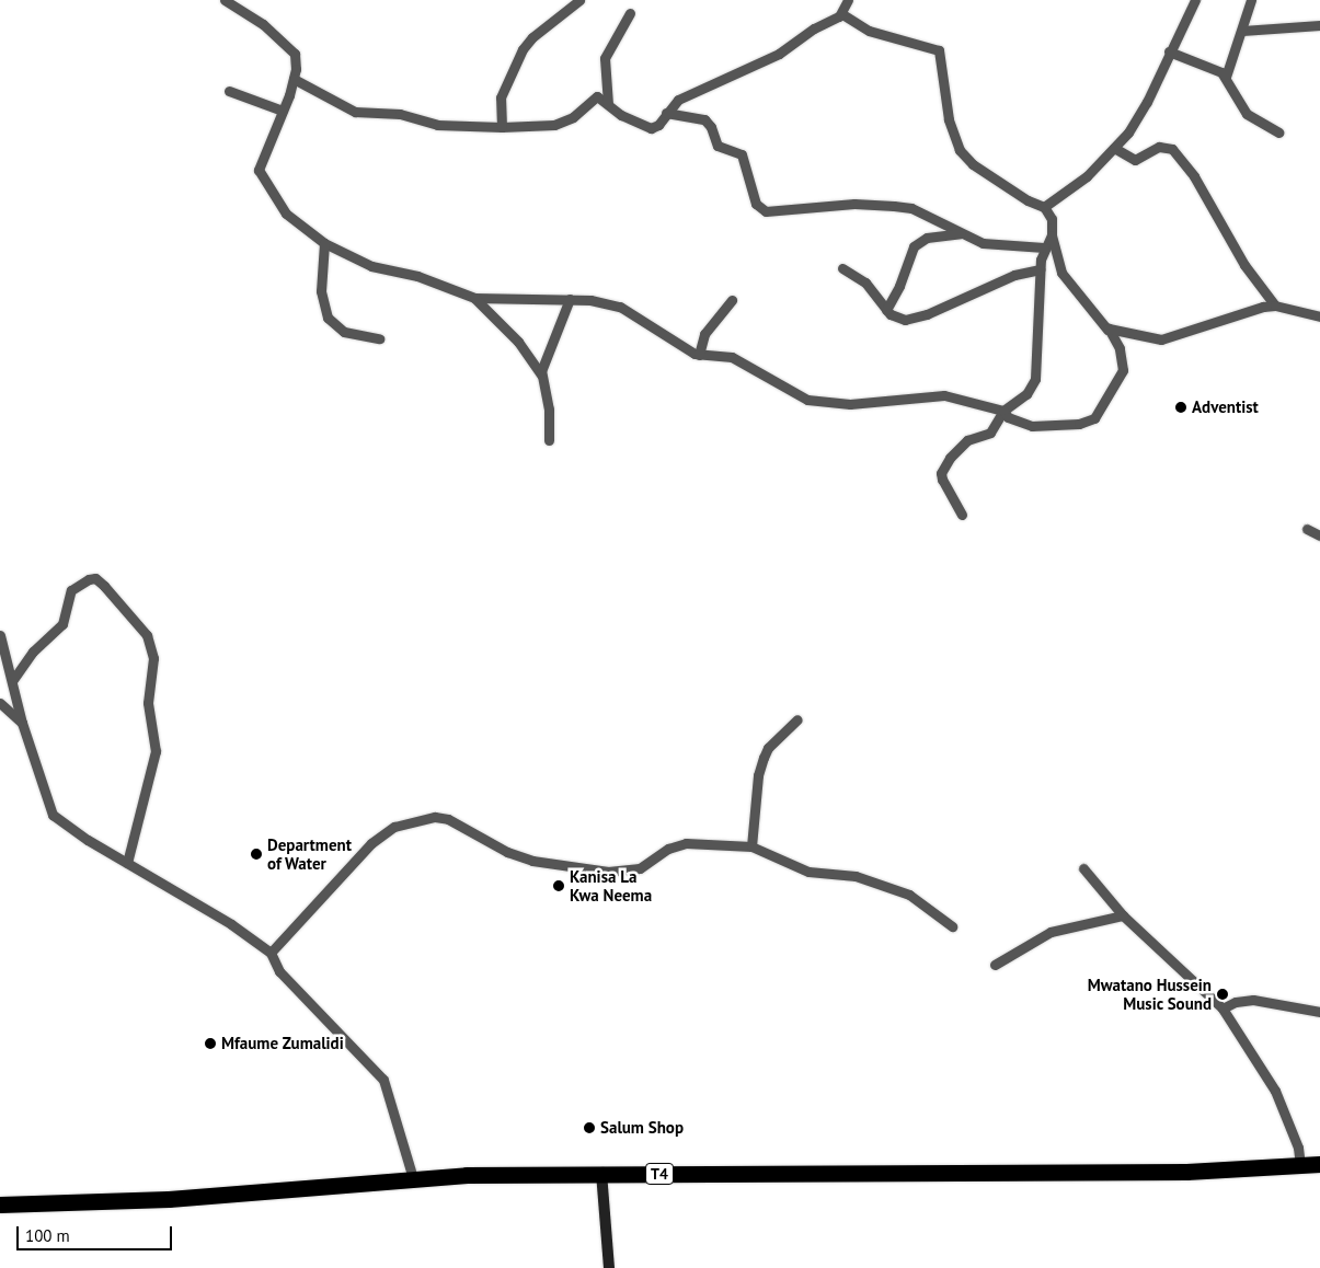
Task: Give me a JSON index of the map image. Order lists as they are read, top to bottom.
{
  "streets": {
    "highway": ["T4"]
  },
  "places": [
    "Adventist",
    "Department of Water",
    "Kanisa La Kwa Neema",
    "Mwatano Hussein Music Sound",
    "Mfaume Zumalidi",
    "Salum Shop"
  ],
  "scale_bar": "100 m"
}
